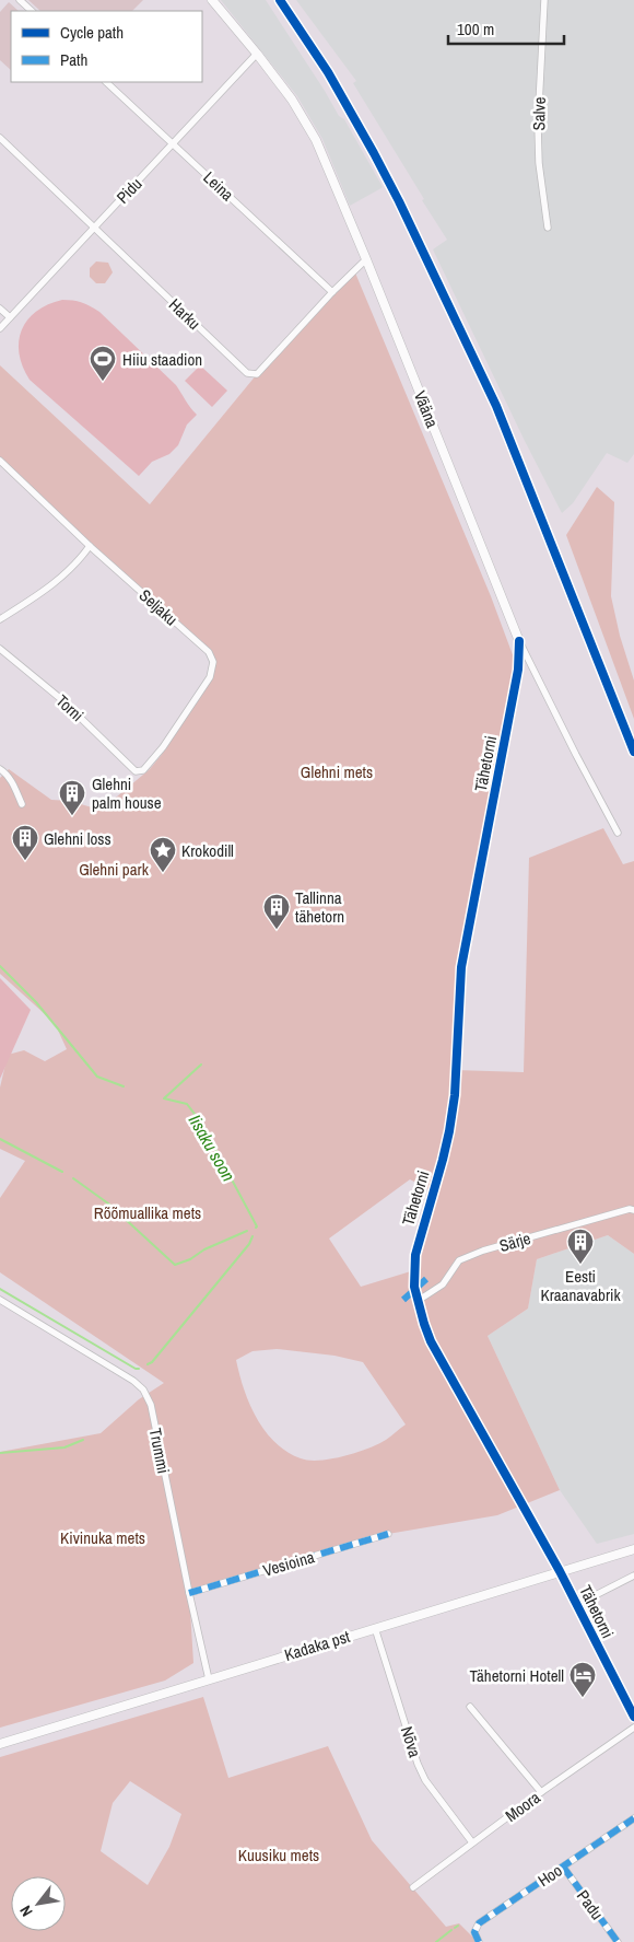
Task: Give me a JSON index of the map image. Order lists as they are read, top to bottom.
{
  "streets": {
    "street": [
      "Salve",
      "Leina",
      "Pidu",
      "Harku",
      "Vääna",
      "Seljaku",
      "Torni",
      "Tähetorni",
      "Särje",
      "Trummi",
      "Vesioina",
      "Kadaka pst",
      "Nõva",
      "Moora",
      "Hoo",
      "Padu"
    ]
  },
  "crossings": [
    ["Leina", "Pidu"],
    ["Leina", "Harku"],
    ["Pidu", "Harku"],
    ["Pidu", "Vääna"],
    ["Harku", "Vääna"],
    ["Vääna", "Tähetorni"],
    ["Seljaku", "Torni"],
    ["Tähetorni", "Särje"],
    ["Tähetorni", "Kadaka pst"],
    ["Trummi", "Vesioina"],
    ["Trummi", "Kadaka pst"],
    ["Kadaka pst", "Nõva"],
    ["Nõva", "Moora"],
    ["Hoo", "Padu"]
  ],
  "water": ["Iisaku soon"],
  "parks": [
    "Glehni mets",
    "Glehni park",
    "Rõõmuallika mets",
    "Kivinuka mets",
    "Kuusiku mets"
  ],
  "places": {
    "sports": ["Hiiu staadion"],
    "building": [
      "Glehni palm house",
      "Glehni loss",
      "Tallinna tähetorn",
      "Eesti Kraanavabrik"
    ],
    "place": ["Krokodill"],
    "hotel": ["Tähetorni Hotell"]
  },
  "legend": ["Cycle path", "Path"],
  "scale_bar": "100 m",
  "north": "bottom left"
}
